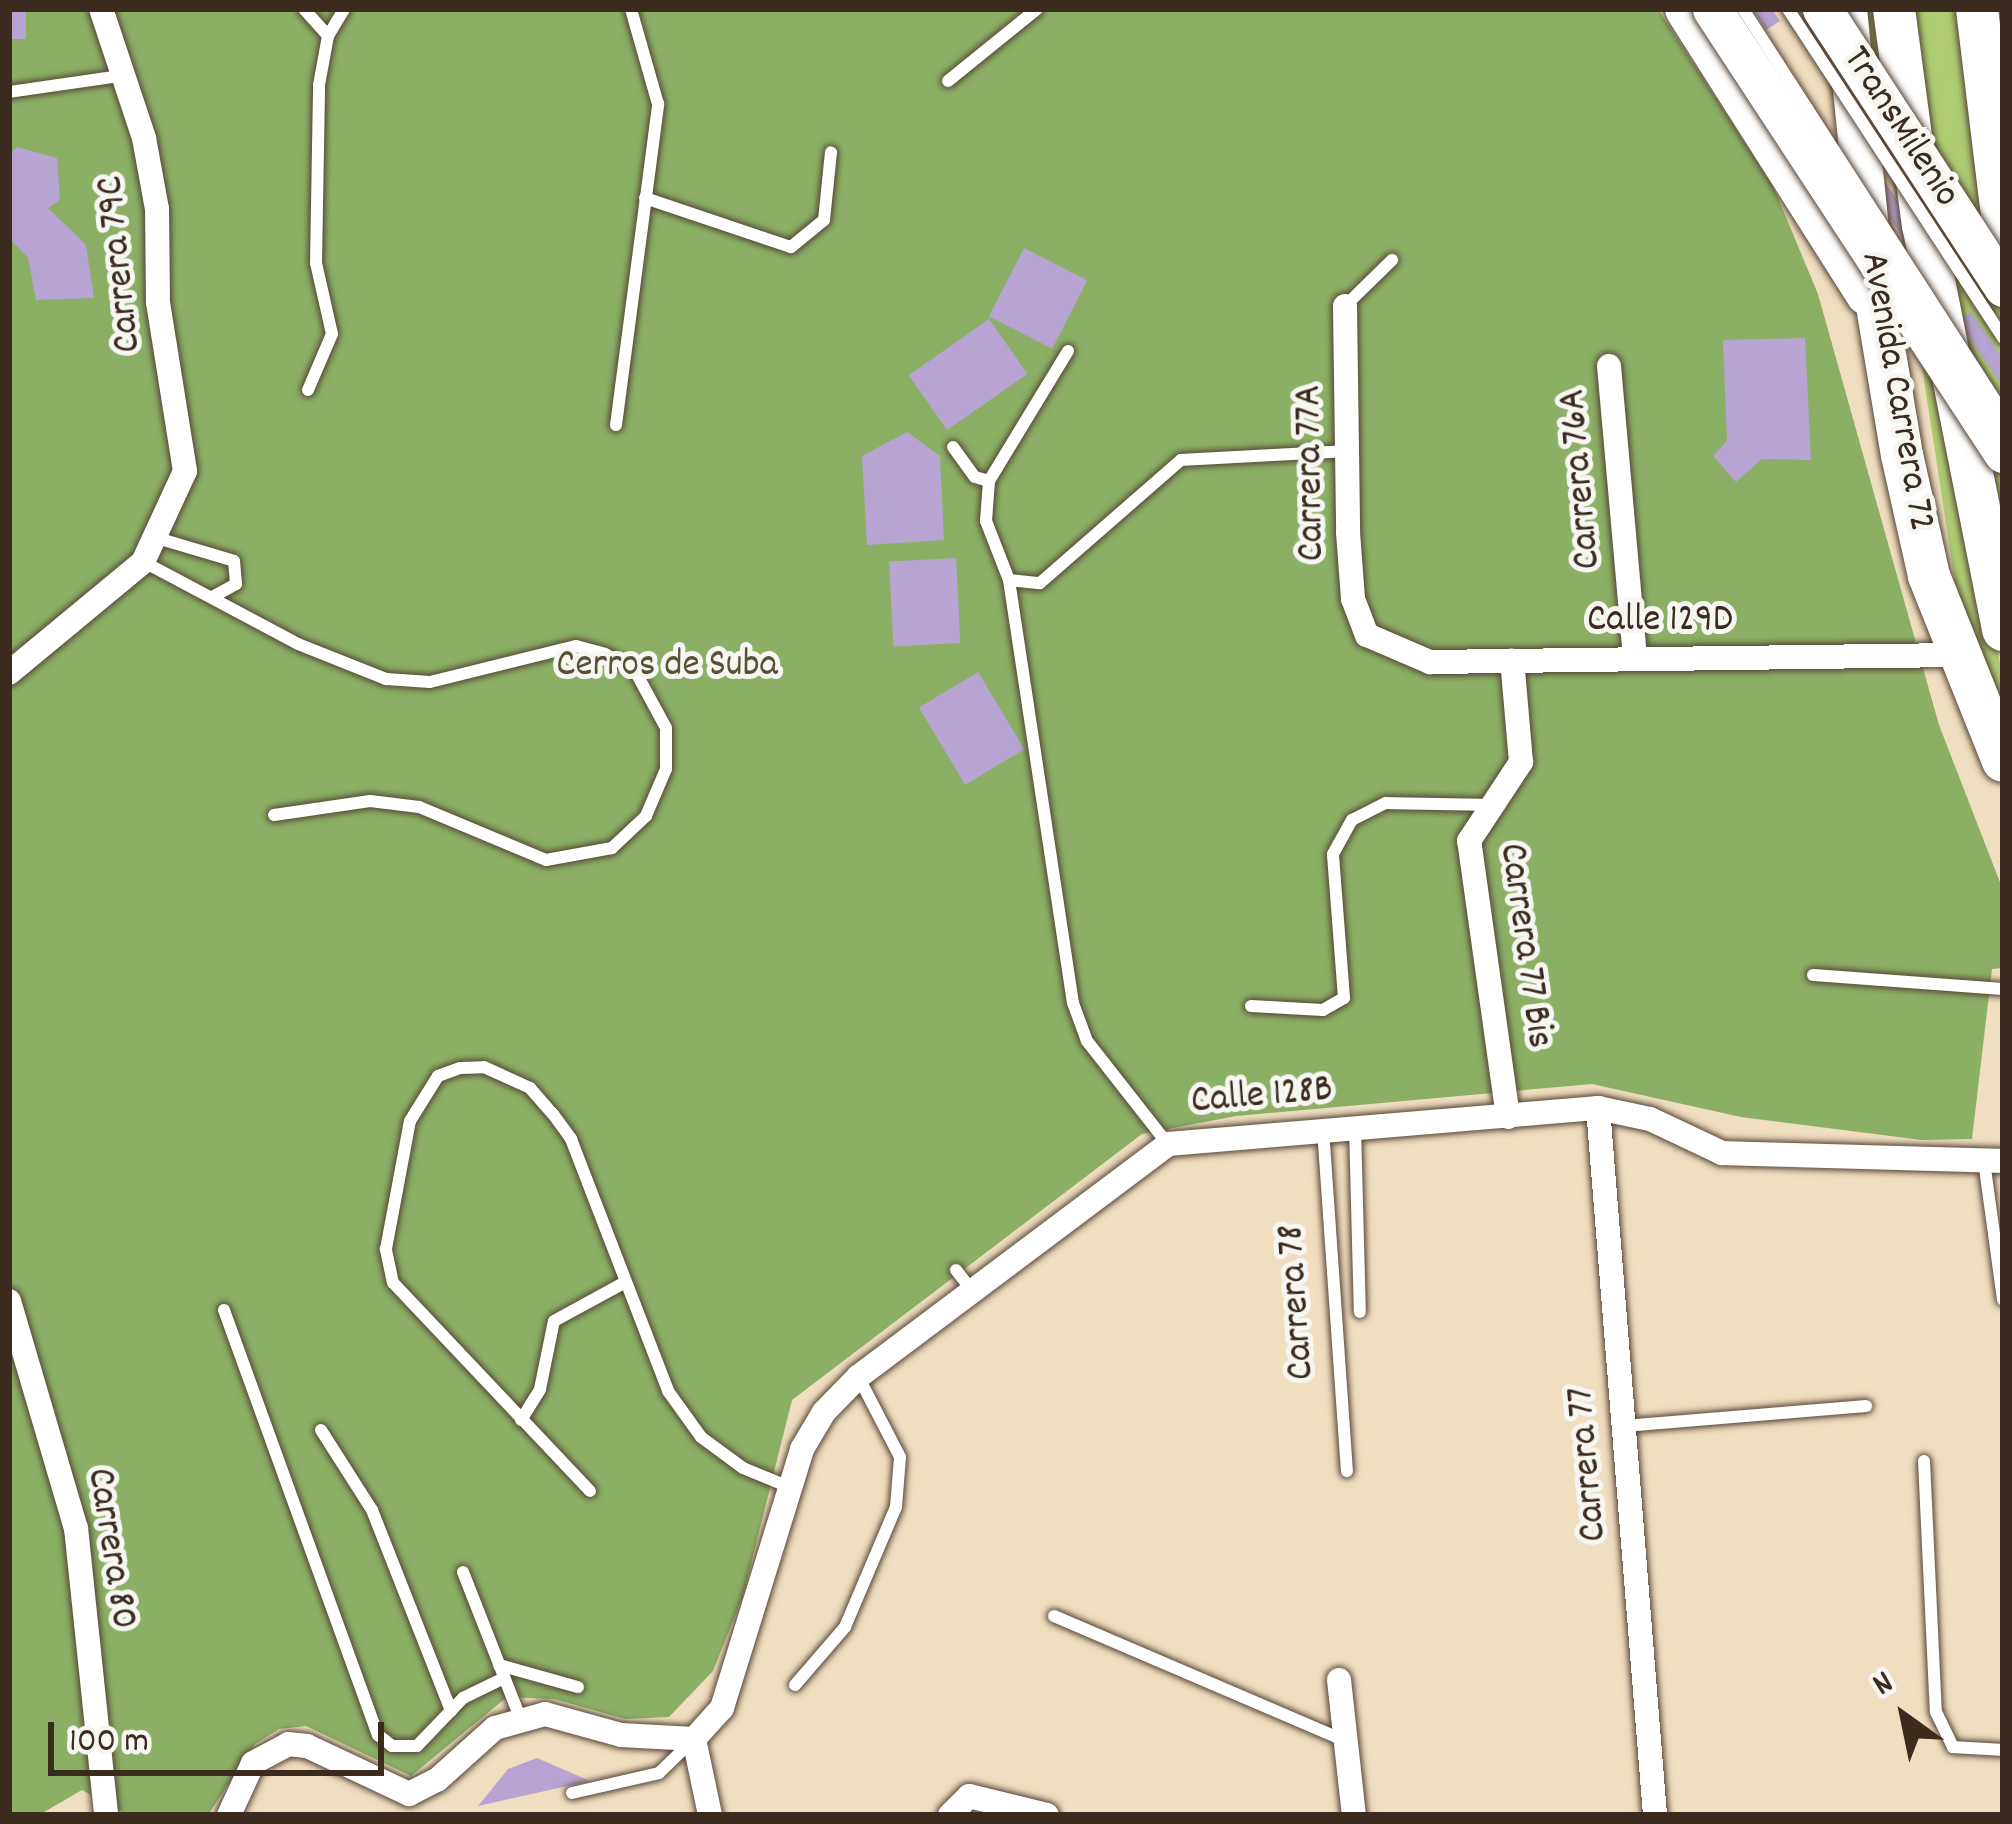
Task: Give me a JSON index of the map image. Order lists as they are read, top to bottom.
{
  "streets": {
    "highway": ["Avenida Carrera 72"],
    "street": [
      "Carrera 79C",
      "Carrera 77A",
      "Carrera 76A",
      "Calle 129D",
      "Carrera 77 Bis",
      "Calle 128B",
      "Carrera 77",
      "Carrera 80"
    ],
    "lane": ["TransMilenio", "Carrera 78"]
  },
  "crossings": [
    ["Avenida Carrera 72", "Calle 129D"],
    ["Carrera 77A", "Calle 129D"],
    ["Carrera 76A", "Calle 129D"],
    ["Calle 129D", "Carrera 77 Bis"],
    ["Carrera 77 Bis", "Calle 128B"],
    ["Calle 128B", "Carrera 78"],
    ["Calle 128B", "Carrera 77"]
  ],
  "parks": ["Cerros de Suba"],
  "scale_bar": "100 m",
  "north": "top left"
}
